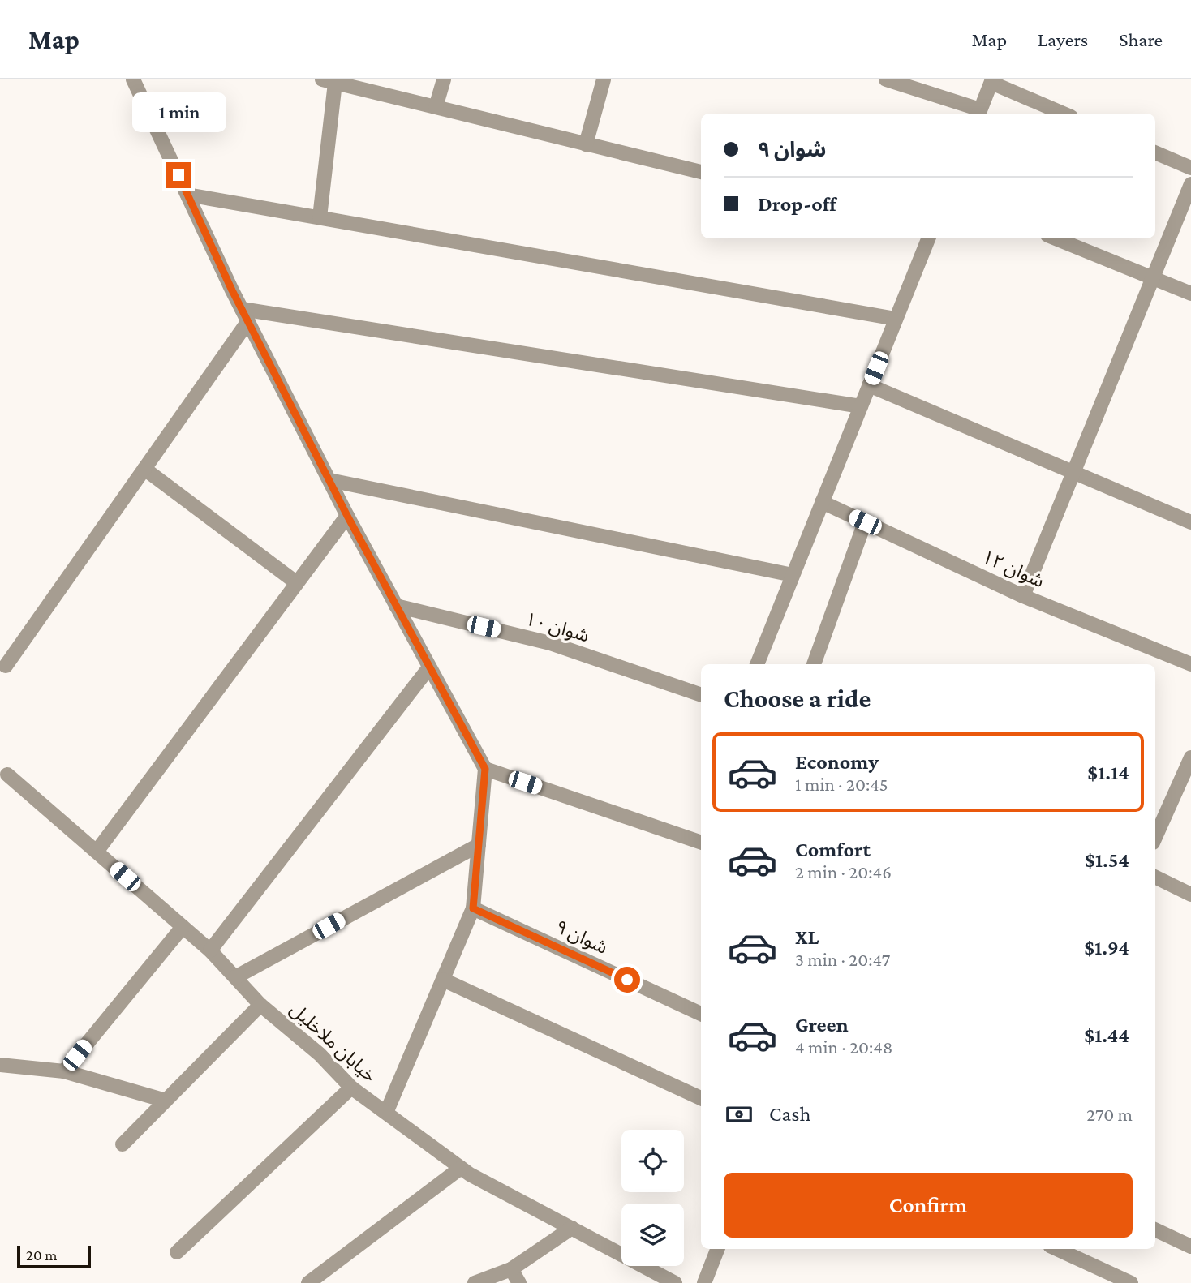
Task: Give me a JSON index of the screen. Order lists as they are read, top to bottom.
{
  "streets": {
    "street": [
      "شوان ۱۲",
      "شوان ۱۰",
      "شوان ۹",
      "خیابان ملاخلیل"
    ]
  },
  "scale_bar": "20 m",
  "page": {
    "header": "Map",
    "nav": ["Map", "Layers", "Share"],
    "bubble": "1 min",
    "banner": ["شوان ۹", "Drop-off"],
    "heading": "Choose a ride",
    "list": [
      {
        "name": "Economy",
        "note": "1 min · 20:45",
        "value": "$1.14"
      },
      {
        "name": "Comfort",
        "note": "2 min · 20:46",
        "value": "$1.54"
      },
      {
        "name": "XL",
        "note": "3 min · 20:47",
        "value": "$1.94"
      },
      {
        "name": "Green",
        "note": "4 min · 20:48",
        "value": "$1.44"
      }
    ],
    "pay": ["Cash", "270 m"],
    "buttons": "Confirm",
    "scale": "20 m"
  }
}
